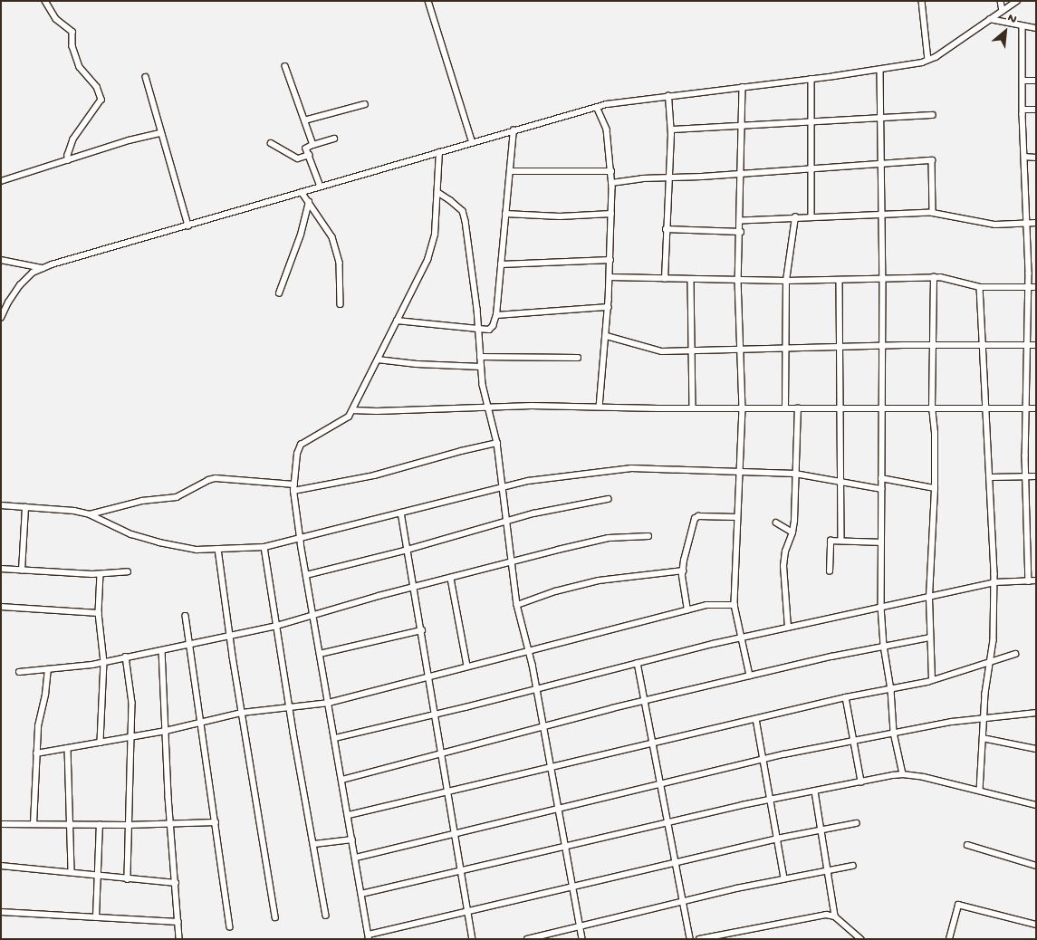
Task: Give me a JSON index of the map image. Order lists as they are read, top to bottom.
{
  "north": "top right"
}
